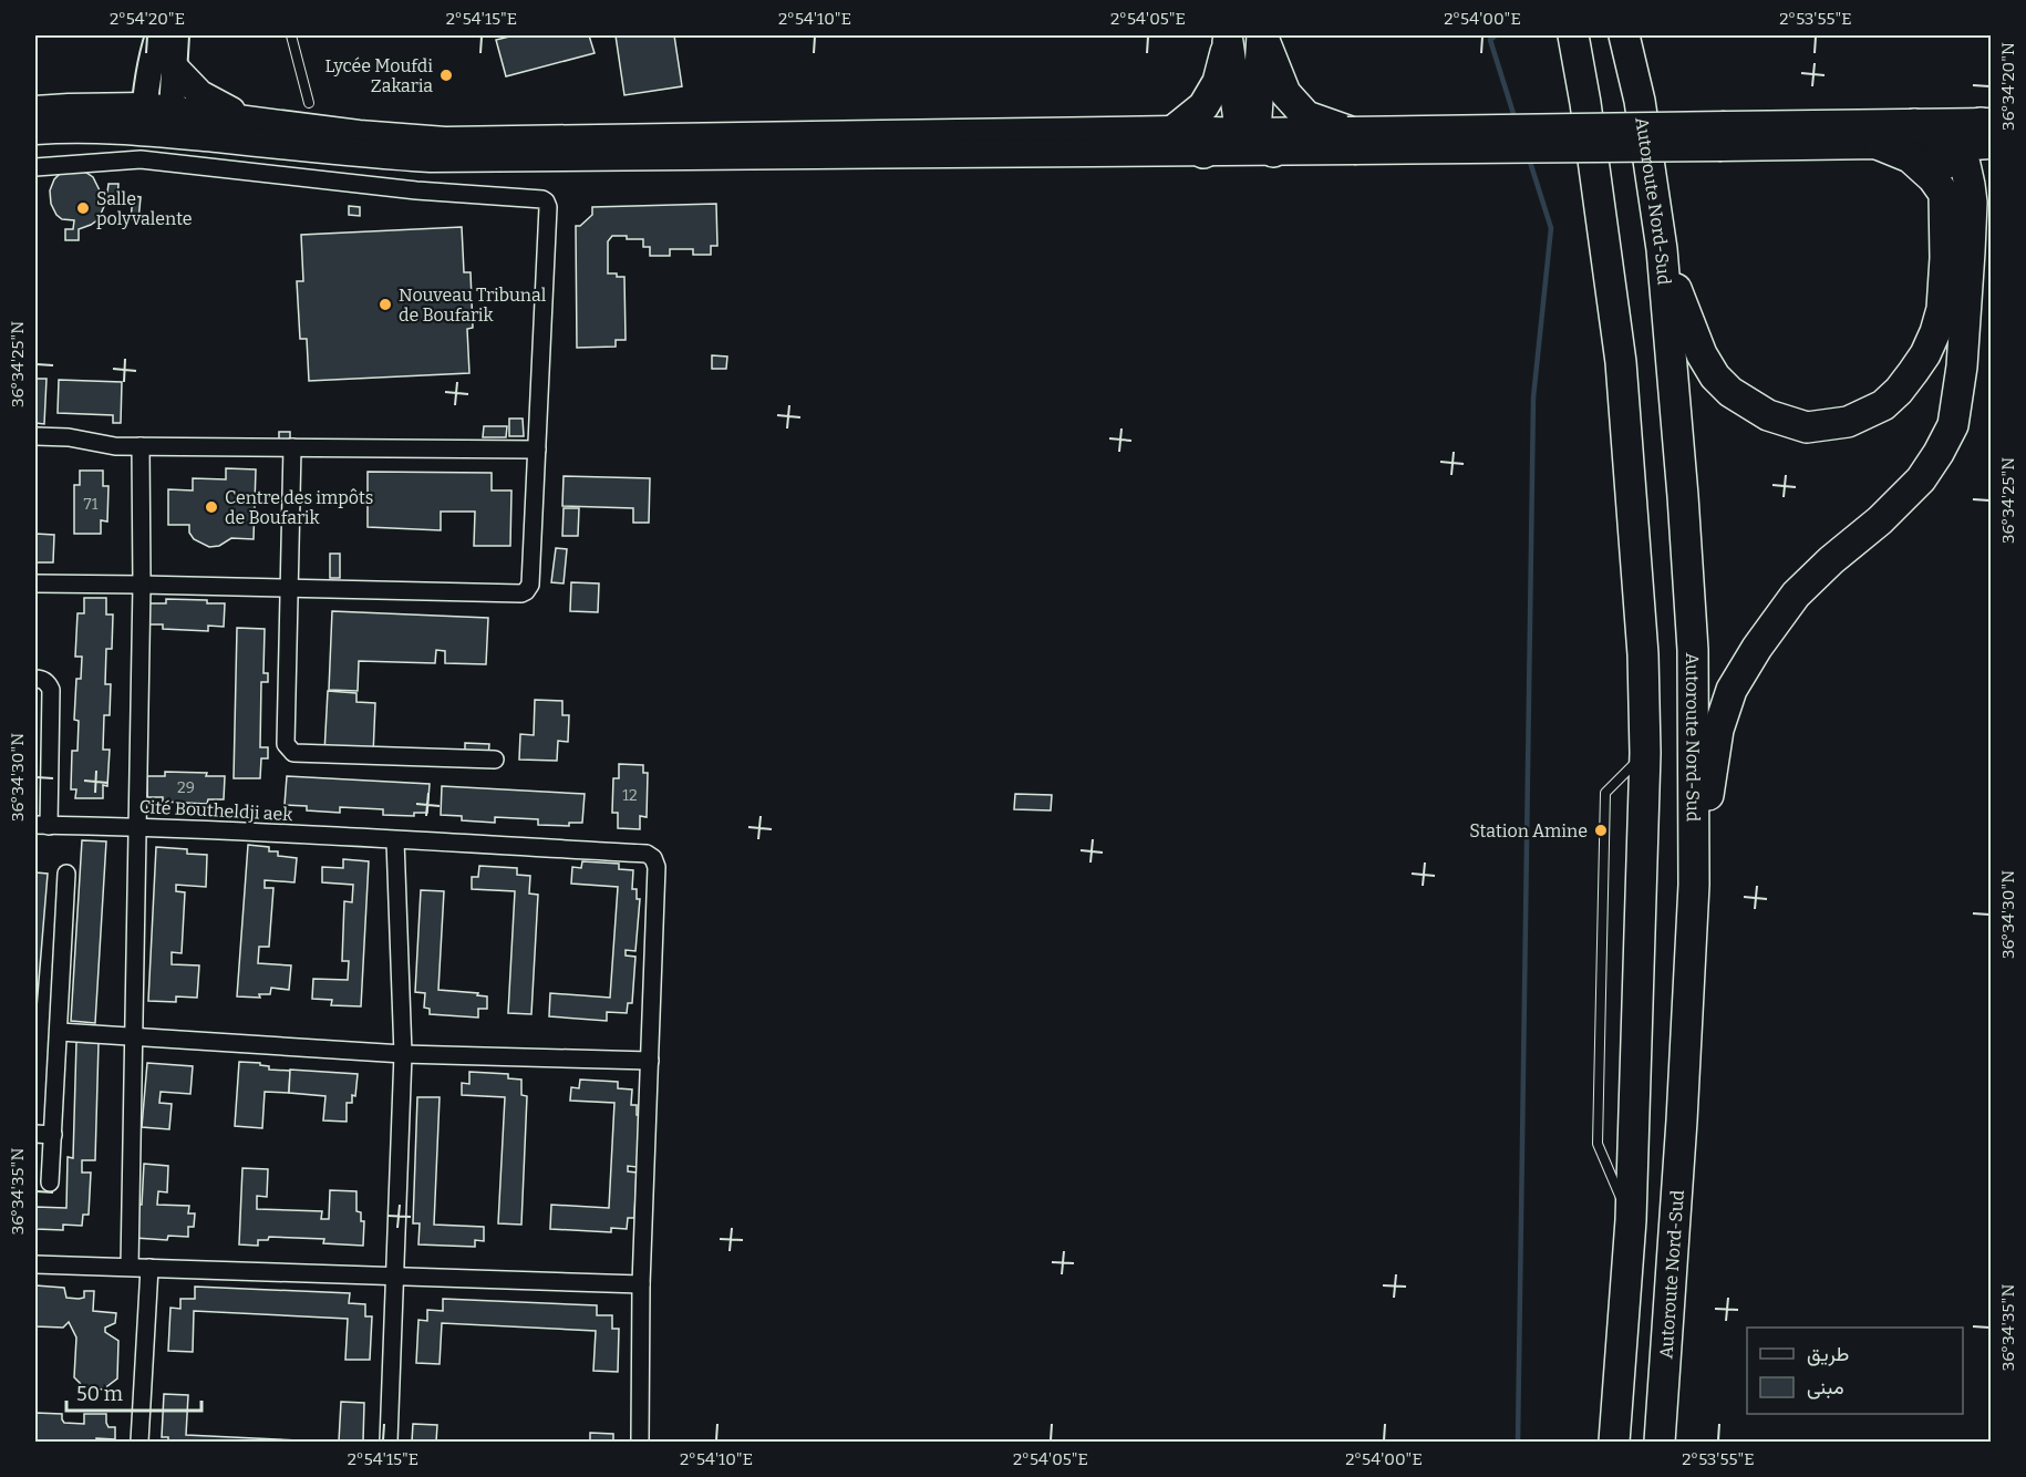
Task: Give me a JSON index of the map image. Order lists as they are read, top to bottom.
{
  "streets": {
    "highway": ["Autoroute Nord-Sud"],
    "street": ["Cité Boutheldji aek"]
  },
  "places": [
    "Lycée Moufdi Zakaria",
    "Salle polyvalente",
    "Nouveau Tribunal de Boufarik",
    "Centre des impôts de Boufarik",
    "Station Amine"
  ],
  "house_numbers": ["71", "29", "12"],
  "legend": ["طريق", "مبنى"],
  "scale_bar": "50 m",
  "coordinates": [
    "2°54'20\"E",
    "2°54'15\"E",
    "2°54'10\"E",
    "2°54'05\"E",
    "2°54'00\"E",
    "2°53'55\"E",
    "36°34'20\"N",
    "36°34'25\"N",
    "36°34'30\"N",
    "36°34'35\"N"
  ]
}
